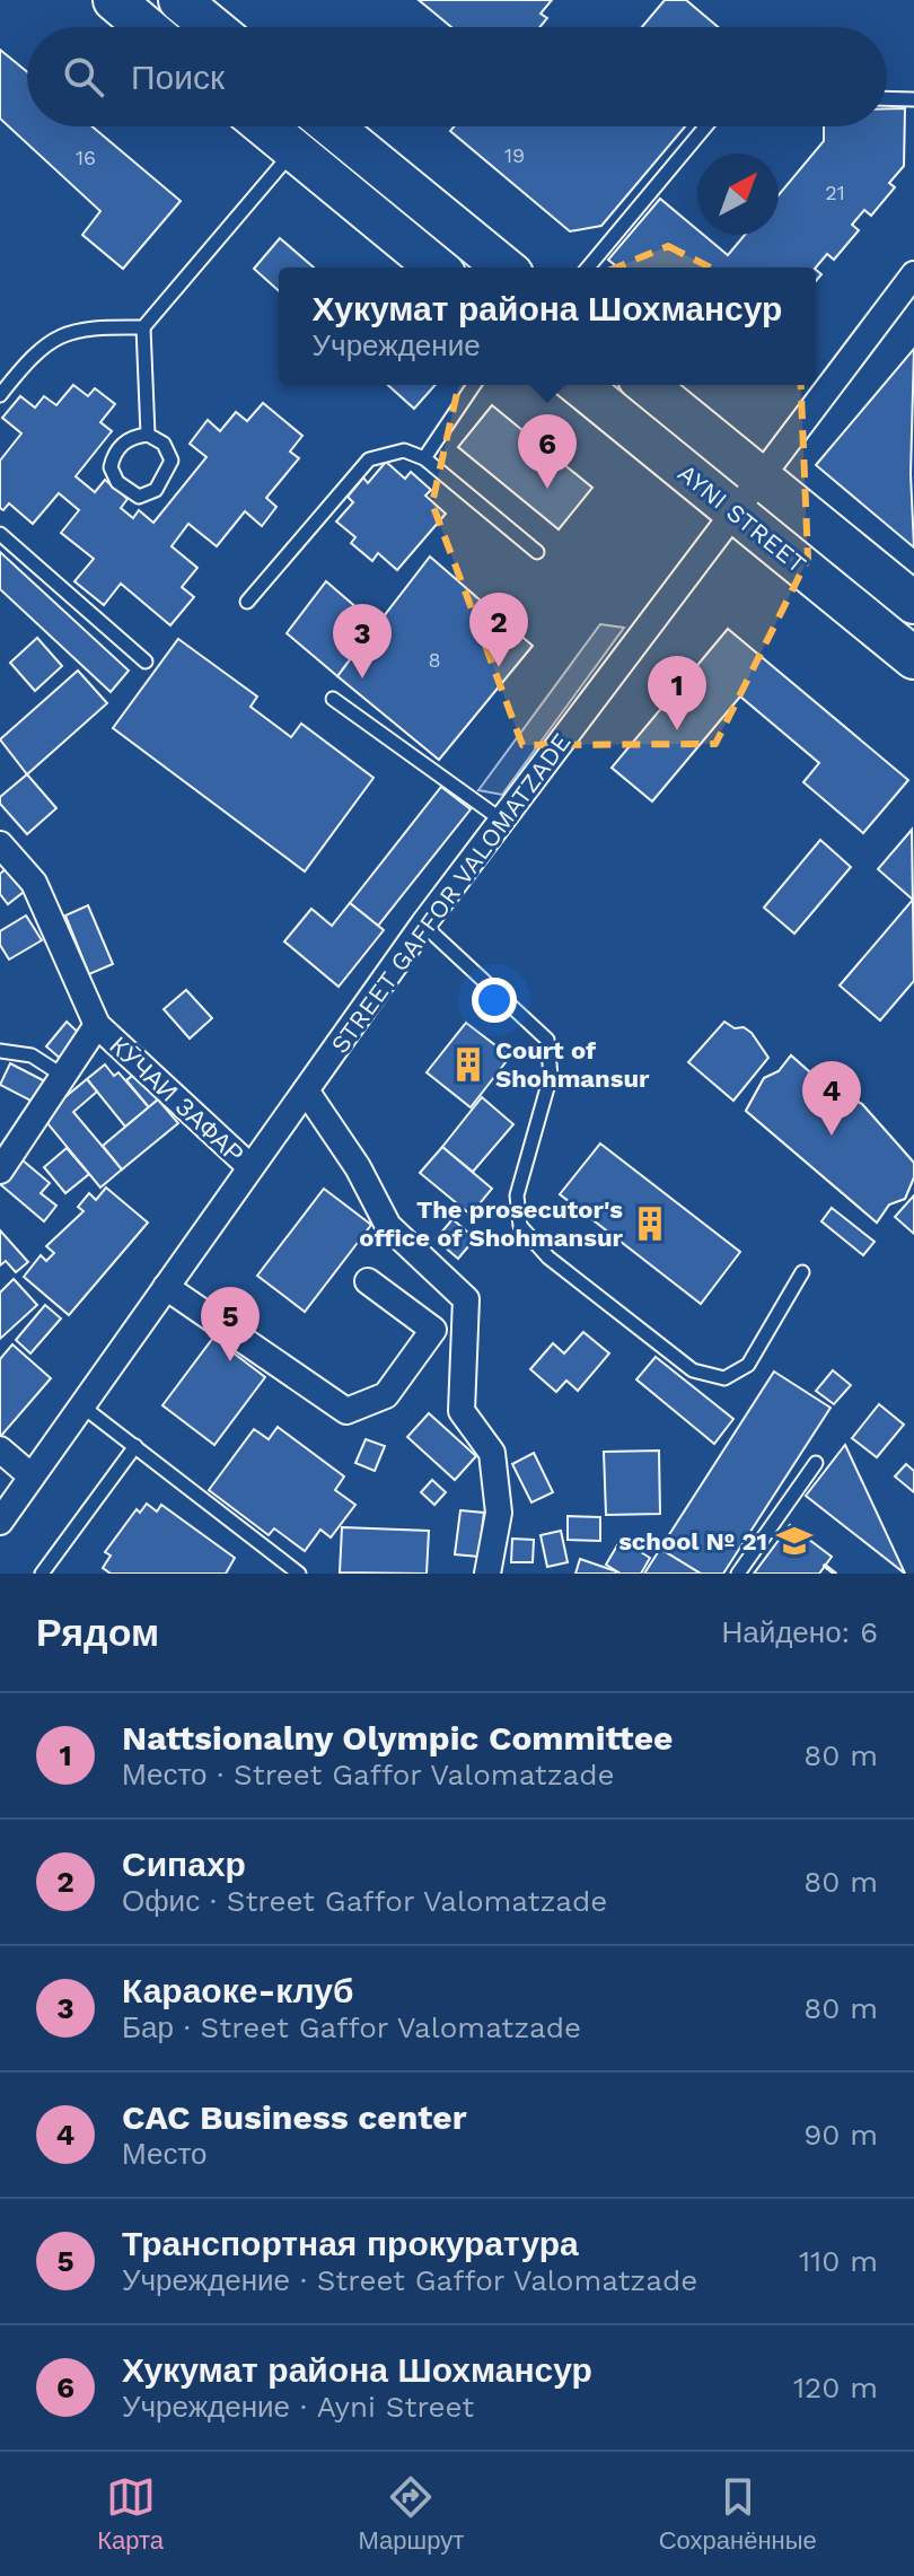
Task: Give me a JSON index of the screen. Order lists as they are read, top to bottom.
{
  "streets": {
    "highway": ["AYNI STREET"],
    "street": ["STREET GAFFOR VALOMATZADE", "КӮЧАИ ЗАФАР"]
  },
  "crossings": [
    ["AYNI STREET", "STREET GAFFOR VALOMATZADE"],
    ["STREET GAFFOR VALOMATZADE", "КӮЧАИ ЗАФАР"]
  ],
  "places": {
    "building": ["Court of Shohmansur", "The prosecutor's office of Shohmansur"],
    "school or university": ["school № 21"]
  },
  "house_numbers": [
    "19",
    "16",
    "21",
    "8"
  ],
  "north": "top right",
  "page": {
    "search": "Поиск",
    "popup": ["Хукумат района Шохмансур", "Учреждение"],
    "pins": [
      "6",
      "2",
      "3",
      "1",
      "4",
      "5"
    ],
    "heading": ["Рядом", "Найдено: 6"],
    "list": [
      {
        "mark": "1",
        "name": "Nattsionalny Olympic Committee",
        "note": "Место · Street Gaffor Valomatzade",
        "value": "80 m"
      },
      {
        "mark": "2",
        "name": "Сипахр",
        "note": "Офис · Street Gaffor Valomatzade",
        "value": "80 m"
      },
      {
        "mark": "3",
        "name": "Караоке-клуб",
        "note": "Бар · Street Gaffor Valomatzade",
        "value": "80 m"
      },
      {
        "mark": "4",
        "name": "CAC Business center",
        "note": "Место",
        "value": "90 m"
      },
      {
        "mark": "5",
        "name": "Транспортная прокуратура",
        "note": "Учреждение · Street Gaffor Valomatzade",
        "value": "110 m"
      },
      {
        "mark": "6",
        "name": "Хукумат района Шохмансур",
        "note": "Учреждение · Ayni Street",
        "value": "120 m"
      }
    ],
    "nav": ["Карта", "Маршрут", "Сохранённые"]
  }
}
